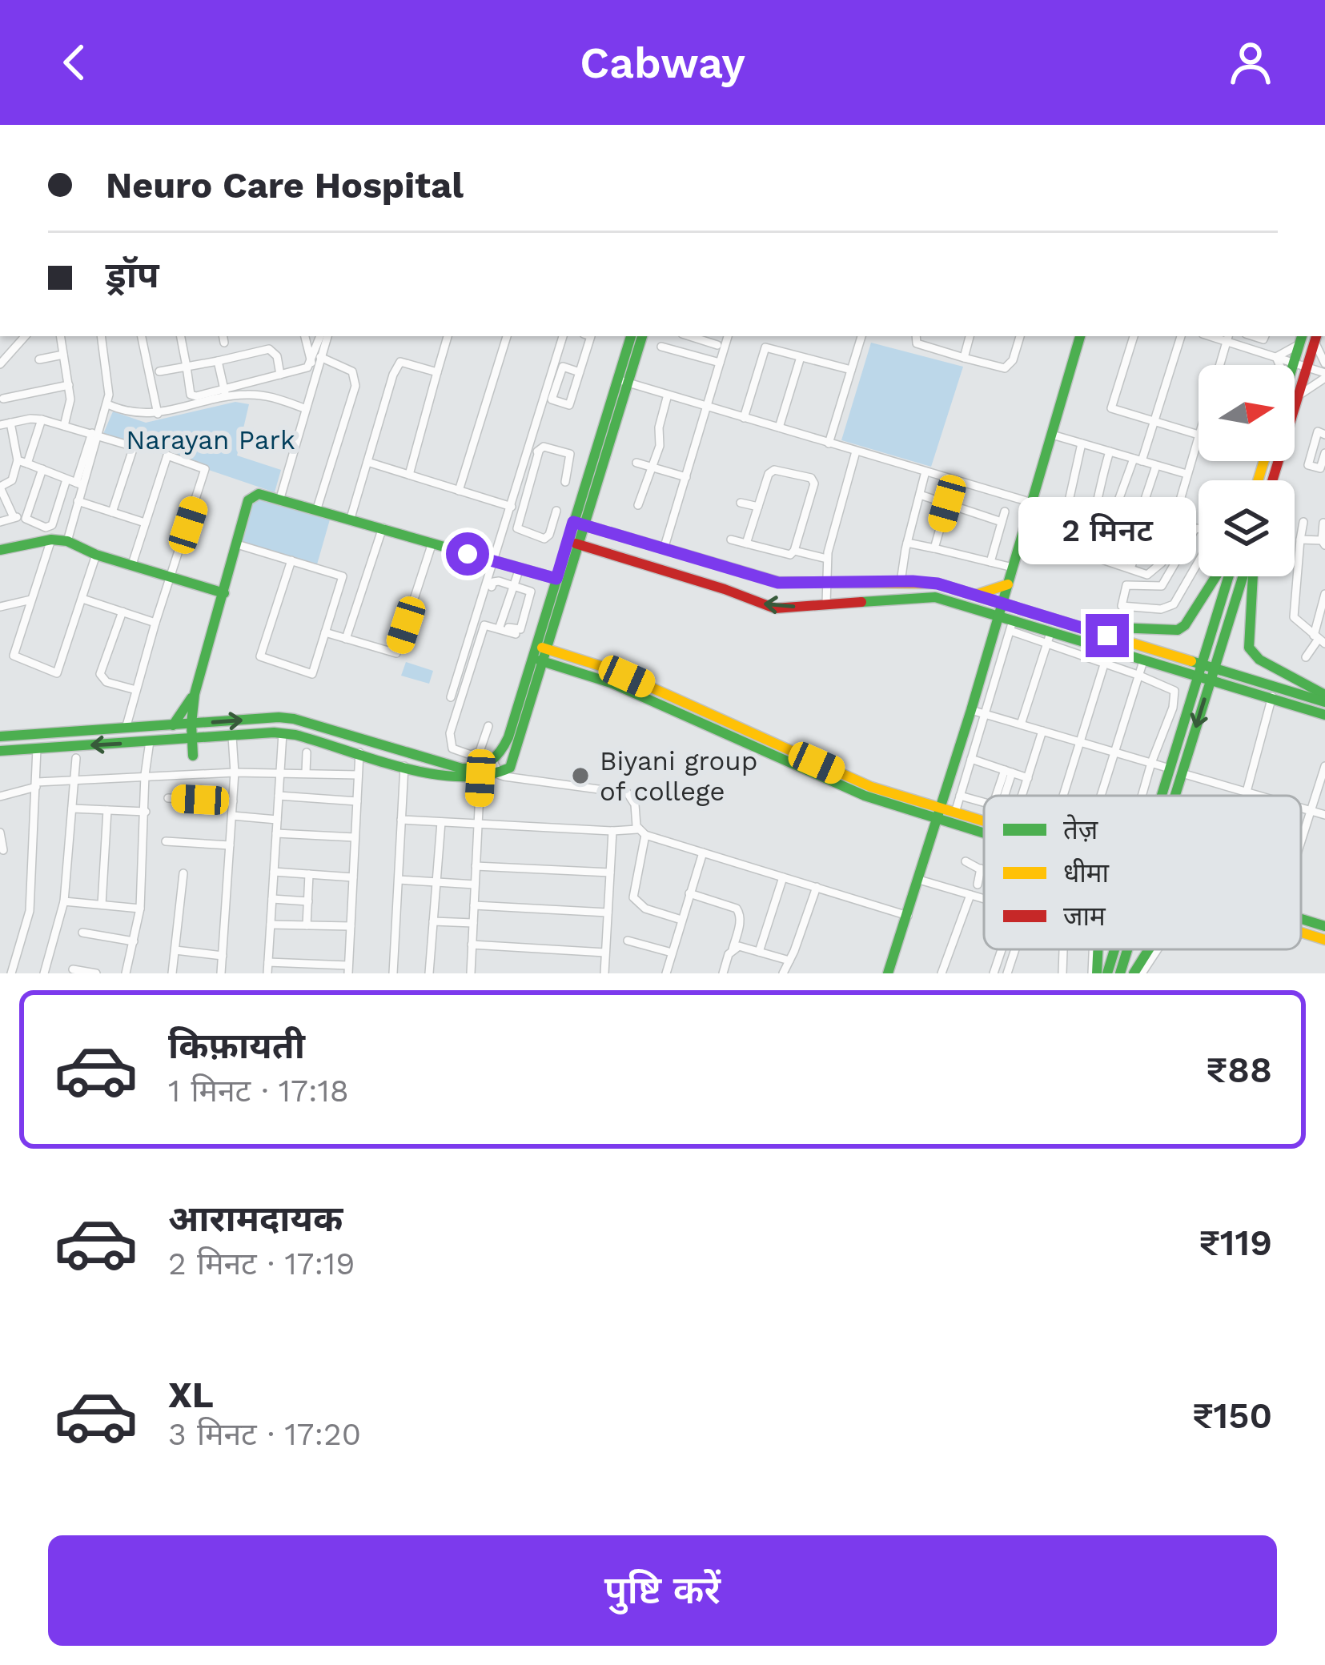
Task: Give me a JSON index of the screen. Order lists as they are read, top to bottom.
{
  "parks": ["Narayan Park"],
  "places": ["Biyani group of college"],
  "legend": ["तेज़", "धीमा", "जाम"],
  "north": "right",
  "page": {
    "header": "Cabway",
    "banner": ["Neuro Care Hospital", "ड्रॉप"],
    "bubble": "2 मिनट",
    "list": [
      {
        "name": "किफ़ायती",
        "note": "1 मिनट · 17:18",
        "value": "₹88"
      },
      {
        "name": "आरामदायक",
        "note": "2 मिनट · 17:19",
        "value": "₹119"
      },
      {
        "name": "XL",
        "note": "3 मिनट · 17:20",
        "value": "₹150"
      }
    ],
    "buttons": "पुष्टि करें"
  }
}
